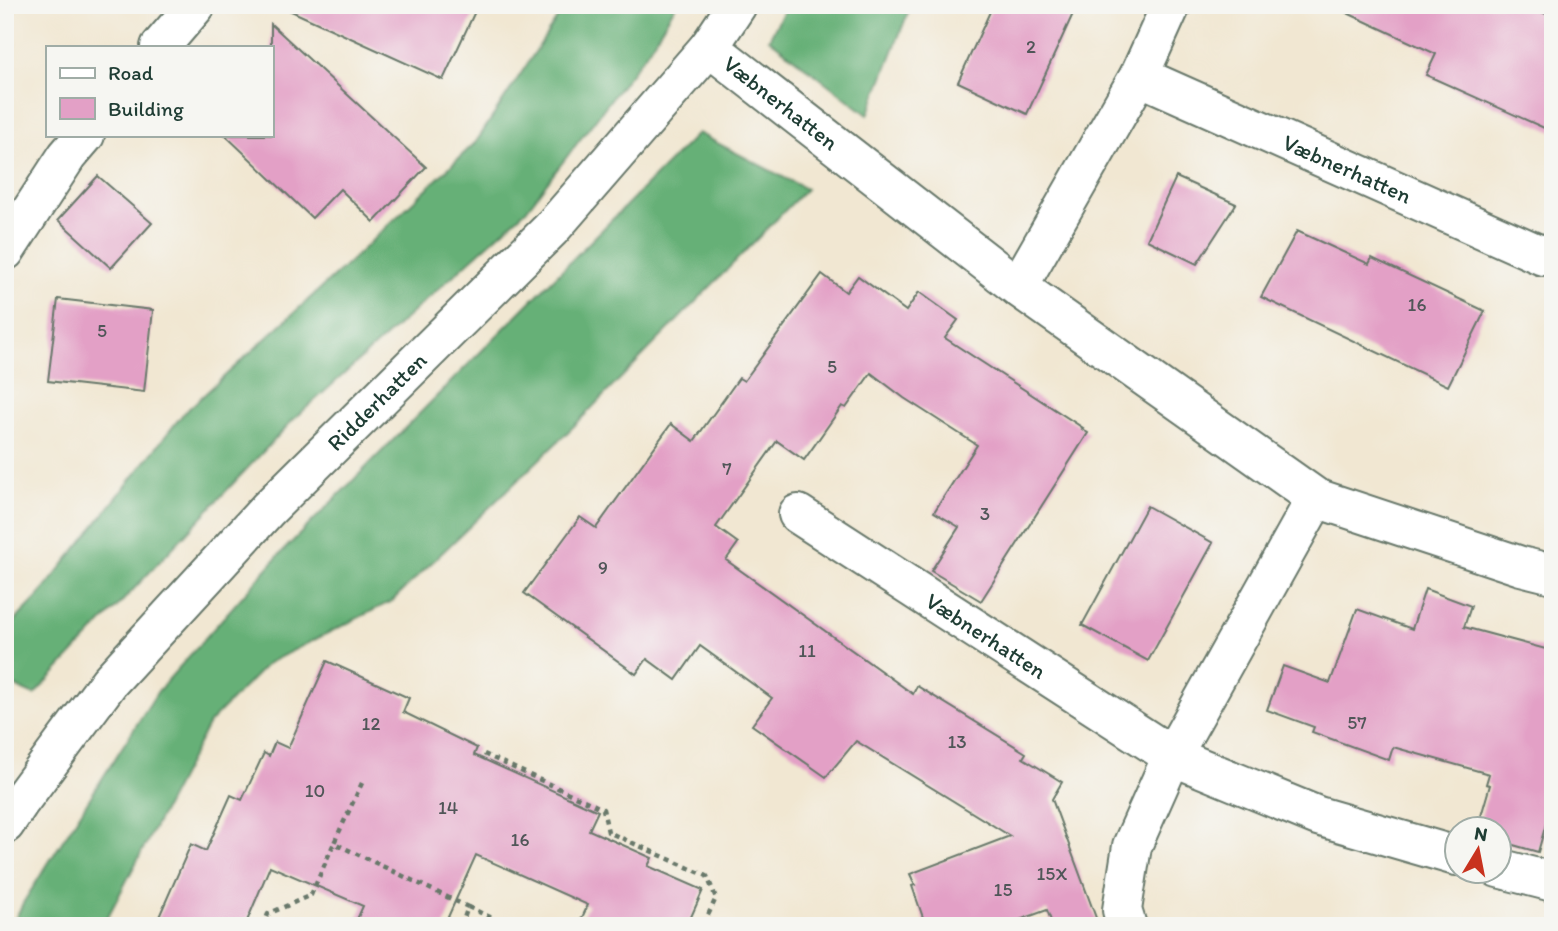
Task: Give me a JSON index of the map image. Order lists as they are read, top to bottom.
{
  "streets": {
    "street": ["Væbnerhatten", "Ridderhatten"]
  },
  "crossings": [
    ["Væbnerhatten", "Ridderhatten"]
  ],
  "house_numbers": [
    "2",
    "16",
    "5",
    "5",
    "7",
    "3",
    "9",
    "11",
    "57",
    "12",
    "13",
    "10",
    "14",
    "16",
    "15X",
    "15"
  ],
  "legend": ["Road", "Building"],
  "north": "top"
}
